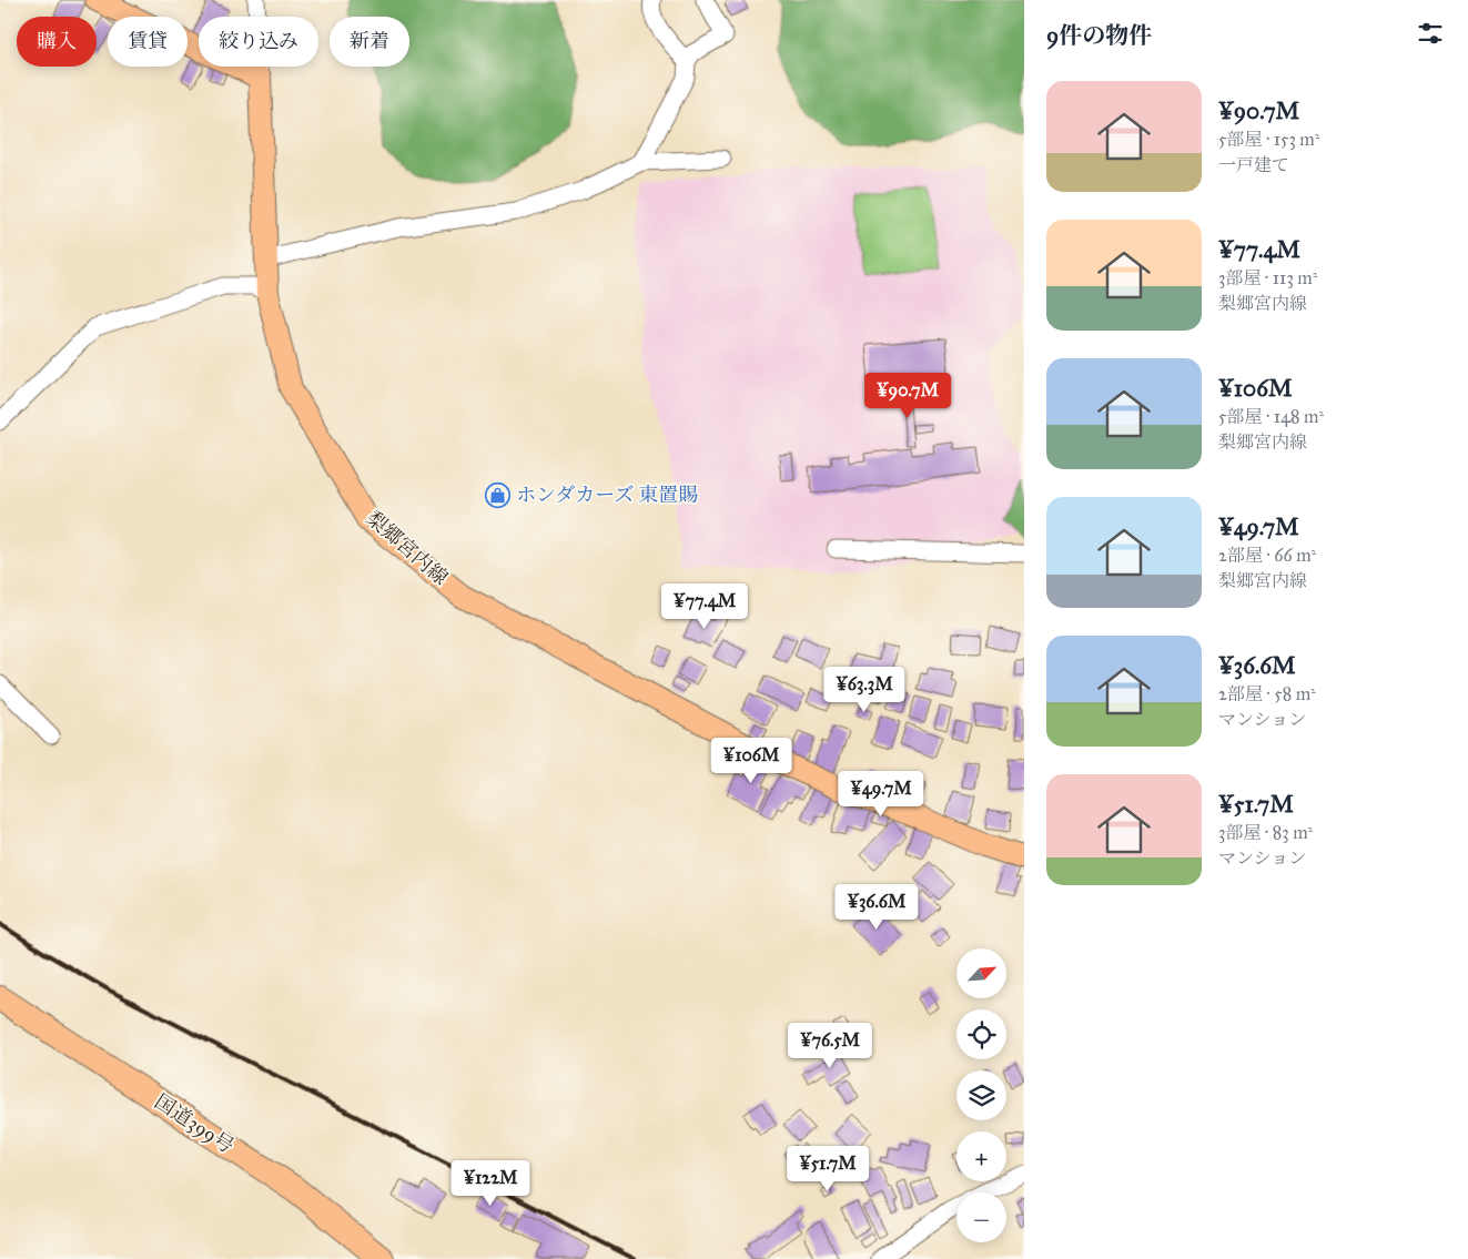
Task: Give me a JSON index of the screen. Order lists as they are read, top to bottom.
{
  "streets": {
    "highway": ["国道399号"],
    "main road": ["梨郷宮内線"]
  },
  "places": {
    "shop": ["ホンダカーズ 東置賜"]
  },
  "north": "top right",
  "page": {
    "heading": "9件の物件",
    "chip": [
      "購入",
      "賃貸",
      "絞り込み",
      "新着"
    ],
    "list": [
      {
        "name": "¥90.7M",
        "note": "5部屋 · 153 m² · 一戸建て"
      },
      {
        "name": "¥77.4M",
        "note": "3部屋 · 113 m² · 梨郷宮内線"
      },
      {
        "name": "¥106M",
        "note": "5部屋 · 148 m² · 梨郷宮内線"
      },
      {
        "name": "¥49.7M",
        "note": "2部屋 · 66 m² · 梨郷宮内線"
      },
      {
        "name": "¥36.6M",
        "note": "2部屋 · 58 m² · マンション"
      },
      {
        "name": "¥51.7M",
        "note": "3部屋 · 83 m² · マンション"
      }
    ],
    "price": [
      "¥90.7M",
      "¥77.4M",
      "¥63.3M",
      "¥106M",
      "¥49.7M",
      "¥36.6M",
      "¥76.5M",
      "¥51.7M",
      "¥122M"
    ],
    "map_buttons": ["+", "−"]
  }
}
